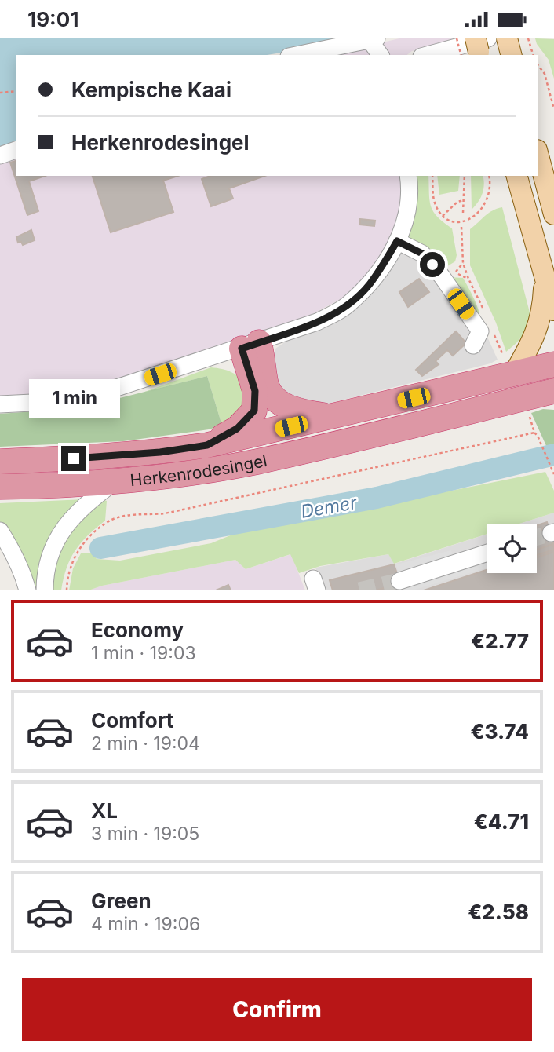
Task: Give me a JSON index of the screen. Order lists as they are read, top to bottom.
{
  "streets": {
    "highway": ["Herkenrodesingel"]
  },
  "water": ["Demer"],
  "page": {
    "status": "19:01",
    "banner": ["Kempische Kaai", "Herkenrodesingel"],
    "bubble": "1 min",
    "list": [
      {
        "name": "Economy",
        "note": "1 min · 19:03",
        "value": "€2.77"
      },
      {
        "name": "Comfort",
        "note": "2 min · 19:04",
        "value": "€3.74"
      },
      {
        "name": "XL",
        "note": "3 min · 19:05",
        "value": "€4.71"
      },
      {
        "name": "Green",
        "note": "4 min · 19:06",
        "value": "€2.58"
      }
    ],
    "buttons": "Confirm"
  }
}
